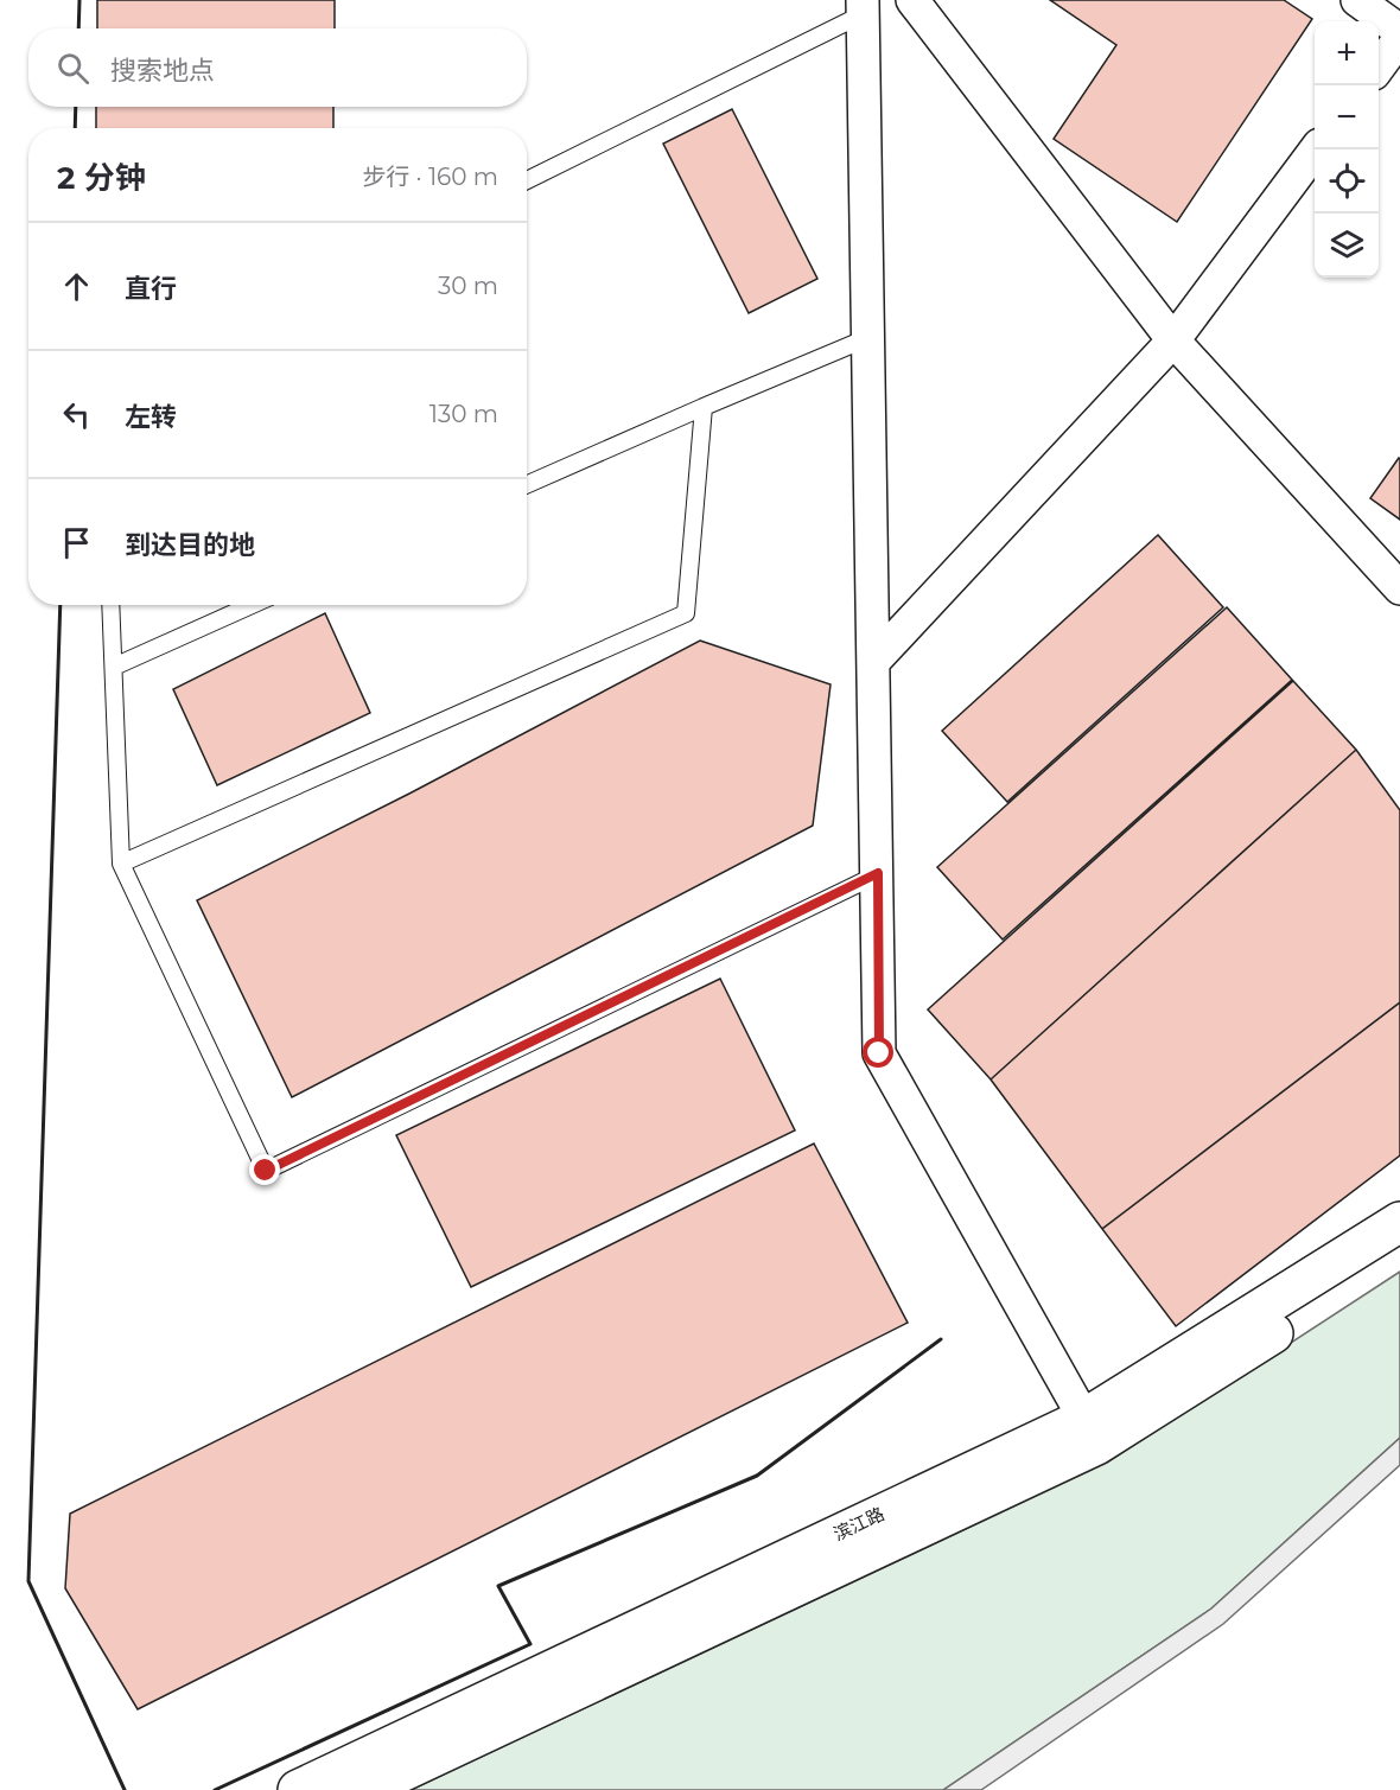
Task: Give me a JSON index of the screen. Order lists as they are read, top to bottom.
{
  "streets": {
    "street": ["滨江路"]
  },
  "page": {
    "map_buttons": ["+", "−"],
    "search": "搜索地点",
    "heading": ["2 分钟", "步行 · 160 m"],
    "list": [
      ["直行", "30 m"],
      ["左转", "130 m"],
      "到达目的地"
    ]
  }
}
